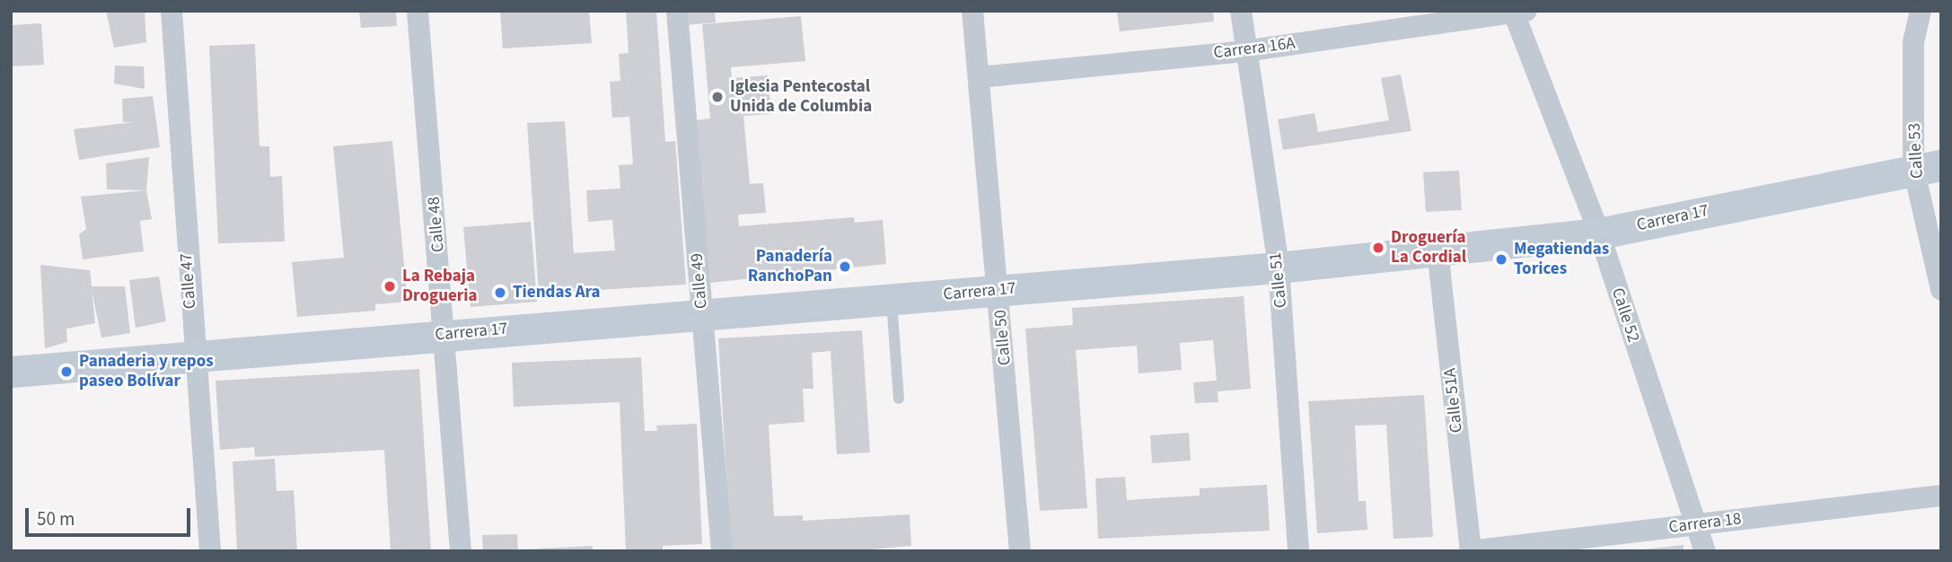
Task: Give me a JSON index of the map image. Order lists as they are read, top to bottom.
{
  "streets": {
    "main road": ["Carrera 17"],
    "street": [
      "Carrera 16A",
      "Calle 53",
      "Calle 48",
      "Calle 51",
      "Calle 47",
      "Calle 49",
      "Calle 52",
      "Calle 50",
      "Calle 51A",
      "Carrera 18"
    ]
  },
  "crossings": [
    ["Carrera 16A", "Calle 51"],
    ["Carrera 16A", "Calle 52"],
    ["Carrera 16A", "Calle 50"],
    ["Calle 53", "Carrera 17"],
    ["Carrera 17", "Calle 48"],
    ["Carrera 17", "Calle 51"],
    ["Carrera 17", "Calle 47"],
    ["Carrera 17", "Calle 49"],
    ["Carrera 17", "Calle 52"],
    ["Carrera 17", "Calle 50"],
    ["Carrera 17", "Calle 51A"],
    ["Calle 52", "Carrera 18"],
    ["Calle 51A", "Carrera 18"]
  ],
  "places": [
    "Iglesia Pentecostal Unida de Columbia",
    "Droguería La Cordial",
    "Megatiendas Torices",
    "Panadería RanchoPan",
    "La Rebaja Drogueria",
    "Tiendas Ara",
    "Panaderia y repos paseo Bolívar"
  ],
  "scale_bar": "50 m"
}
